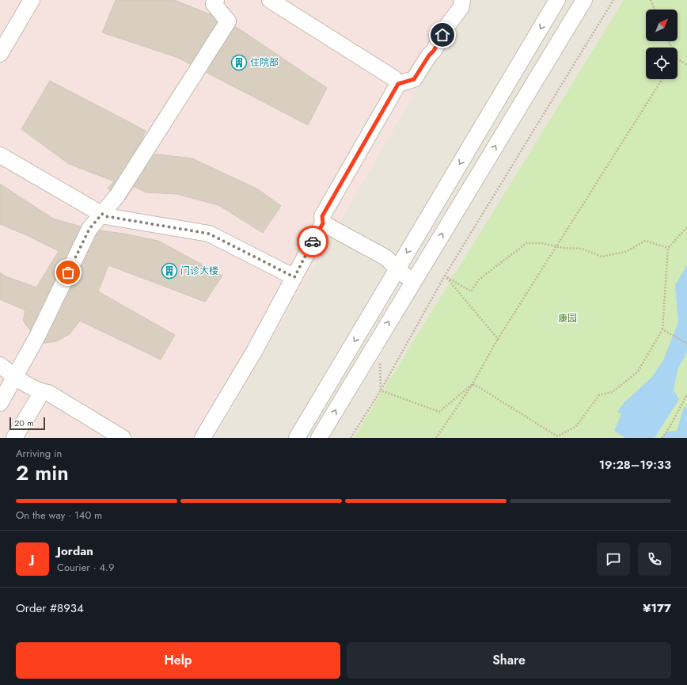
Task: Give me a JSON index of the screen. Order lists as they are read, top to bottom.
{
  "parks": ["康园"],
  "places": {
    "building": ["住院部", "门诊大楼"]
  },
  "scale_bar": "20 m",
  "north": "top right",
  "page": {
    "scale": "20 m",
    "heading": ["2 min", "Arriving in", "19:28–19:33"],
    "panel": [
      "Jordan",
      "Courier · 4.9",
      "Order #8934",
      "¥177"
    ],
    "bar": "On the way · 140 m",
    "round": "J",
    "buttons": ["Help", "Share"]
  }
}
